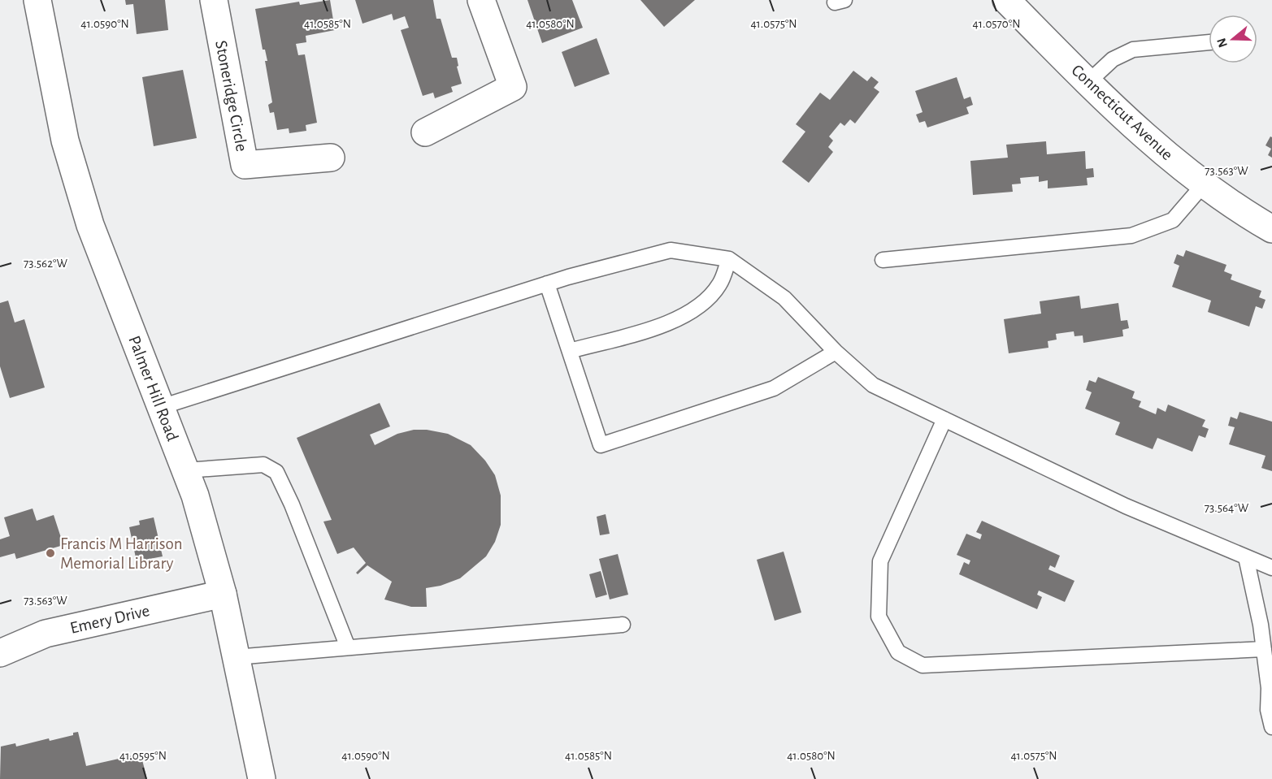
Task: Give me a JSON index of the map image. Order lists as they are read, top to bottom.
{
  "streets": {
    "street": [
      "Stoneridge Circle",
      "Connecticut Avenue",
      "Palmer Hill Road",
      "Emery Drive"
    ]
  },
  "crossings": [
    ["Palmer Hill Road", "Emery Drive"]
  ],
  "places": ["Francis M Harrison Memorial Library"],
  "north": "left",
  "coordinates": [
    "41.0590°N",
    "41.0585°N",
    "41.0580°N",
    "41.0575°N",
    "41.0570°N",
    "73.563°W",
    "73.562°W",
    "73.564°W",
    "41.0595°N"
  ]
}
